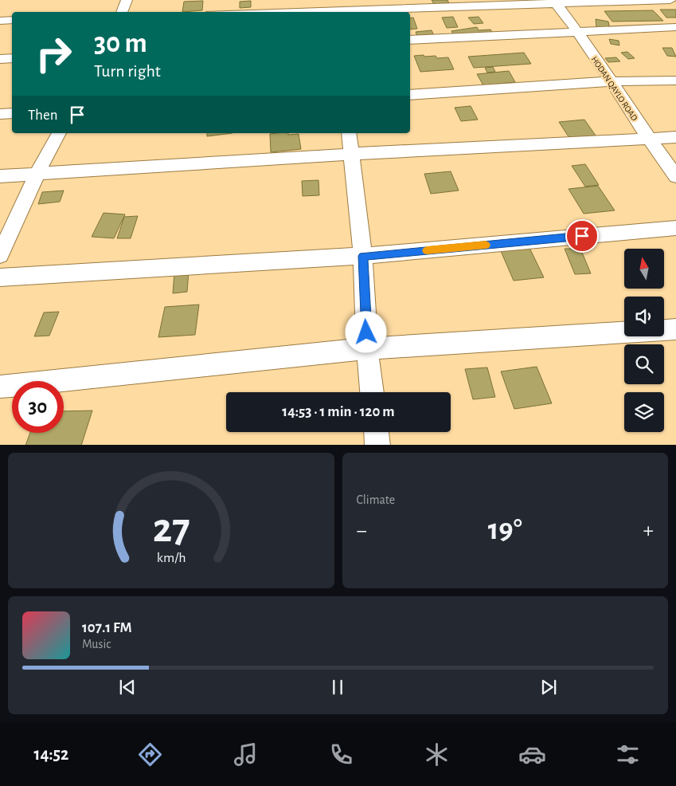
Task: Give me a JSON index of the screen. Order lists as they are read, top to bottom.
{
  "streets": {
    "street": ["HODAN QAYLO ROAD"]
  },
  "north": "top",
  "page": {
    "turn": ["30 m", "Turn right"],
    "then": "Then",
    "limit": "30",
    "trip": "14:53 · 1 min · 120 m",
    "tile": "Climate",
    "heat": ["−", "19°", "+"],
    "song": ["107.1 FM", "Music"],
    "tabs": "14:52",
    "gauge": ["27", "km/h"]
  }
}
